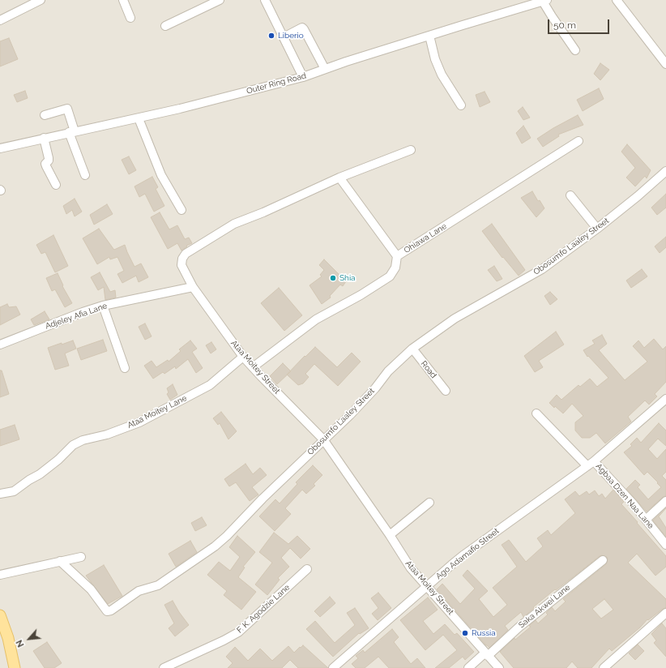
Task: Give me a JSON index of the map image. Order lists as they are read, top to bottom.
{
  "streets": {
    "street": [
      "Outer Ring Road",
      "Ohiawa Lane",
      "Obosumfo Laaley Street",
      "Adjeley Afia Lane",
      "Ataa Moitey Street",
      "Road",
      "Ataa Moitey Lane",
      "Agbaa Dzen Naa Lane",
      "Ago Adamafio Street",
      "Saka Akwei Lane",
      "F. K. Agodzie Lane"
    ]
  },
  "crossings": [
    ["Ohiawa Lane", "Ataa Moitey Street"],
    ["Obosumfo Laaley Street", "Ataa Moitey Street"],
    ["Obosumfo Laaley Street", "Road"],
    ["Adjeley Afia Lane", "Ataa Moitey Street"],
    ["Ataa Moitey Street", "Ataa Moitey Lane"],
    ["Ataa Moitey Street", "Ago Adamafio Street"],
    ["Ataa Moitey Street", "Saka Akwei Lane"],
    ["Agbaa Dzen Naa Lane", "Ago Adamafio Street"]
  ],
  "places": ["Liberio", "Shia", "Russia"],
  "scale_bar": "50 m",
  "north": "bottom left"
}
